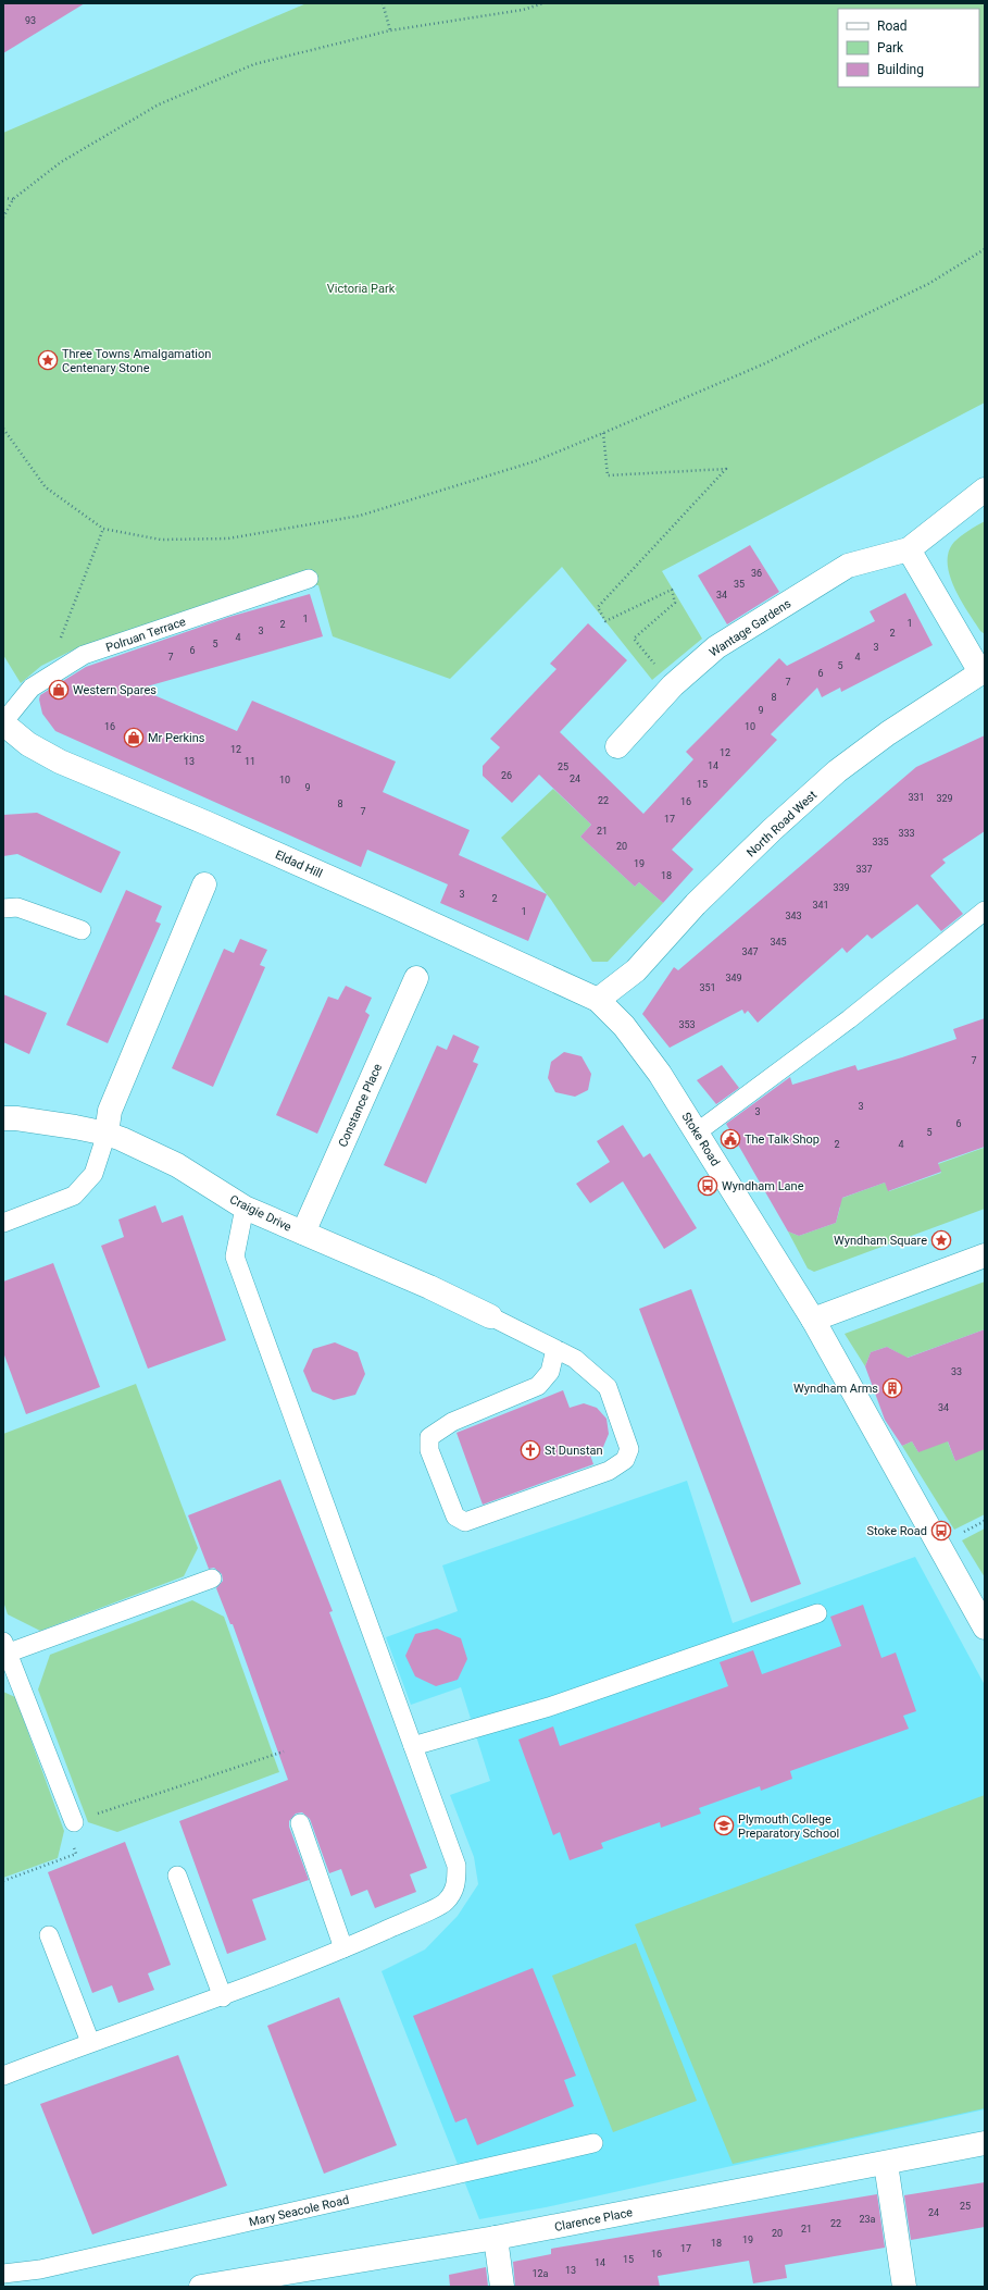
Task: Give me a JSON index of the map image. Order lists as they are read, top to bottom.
{
  "streets": {
    "street": [
      "Wantage Gardens",
      "North Road West",
      "Eldad Hill",
      "Constance Place",
      "Stoke Road",
      "Craigie Drive",
      "Clarence Place"
    ],
    "lane": ["Polruan Terrace", "Mary Seacole Road"]
  },
  "crossings": [
    ["Polruan Terrace", "Eldad Hill"],
    ["North Road West", "Eldad Hill"],
    ["North Road West", "Stoke Road"],
    ["Eldad Hill", "Stoke Road"],
    ["Constance Place", "Craigie Drive"]
  ],
  "parks": ["Victoria Park"],
  "places": {
    "place": ["Three Towns Amalgamation Centenary Stone", "Wyndham Square"],
    "shop": ["Western Spares", "Mr Perkins"],
    "public building": ["The Talk Shop"],
    "bus stop": ["Wyndham Lane", "Stoke Road"],
    "building": ["Wyndham Arms"],
    "church": ["St Dunstan"],
    "school or university": ["Plymouth College Preparatory School"]
  },
  "house_numbers": [
    "93",
    "36",
    "35",
    "34",
    "1",
    "1",
    "2",
    "3",
    "2",
    "4",
    "5",
    "3",
    "6",
    "7",
    "4",
    "5",
    "6",
    "7",
    "8",
    "9",
    "16",
    "10",
    "12",
    "12",
    "13",
    "11",
    "14",
    "25",
    "26",
    "24",
    "10",
    "15",
    "9",
    "331",
    "329",
    "22",
    "16",
    "8",
    "7",
    "17",
    "21",
    "333",
    "335",
    "20",
    "19",
    "337",
    "18",
    "339",
    "3",
    "2",
    "341",
    "1",
    "343",
    "345",
    "347",
    "349",
    "351",
    "353",
    "7",
    "3",
    "3",
    "6",
    "5",
    "2",
    "4",
    "33",
    "34",
    "25",
    "24",
    "23a",
    "22",
    "21",
    "20",
    "19",
    "18",
    "17",
    "16",
    "15",
    "14",
    "13",
    "12a"
  ],
  "legend": ["Road", "Park", "Building"]
}
